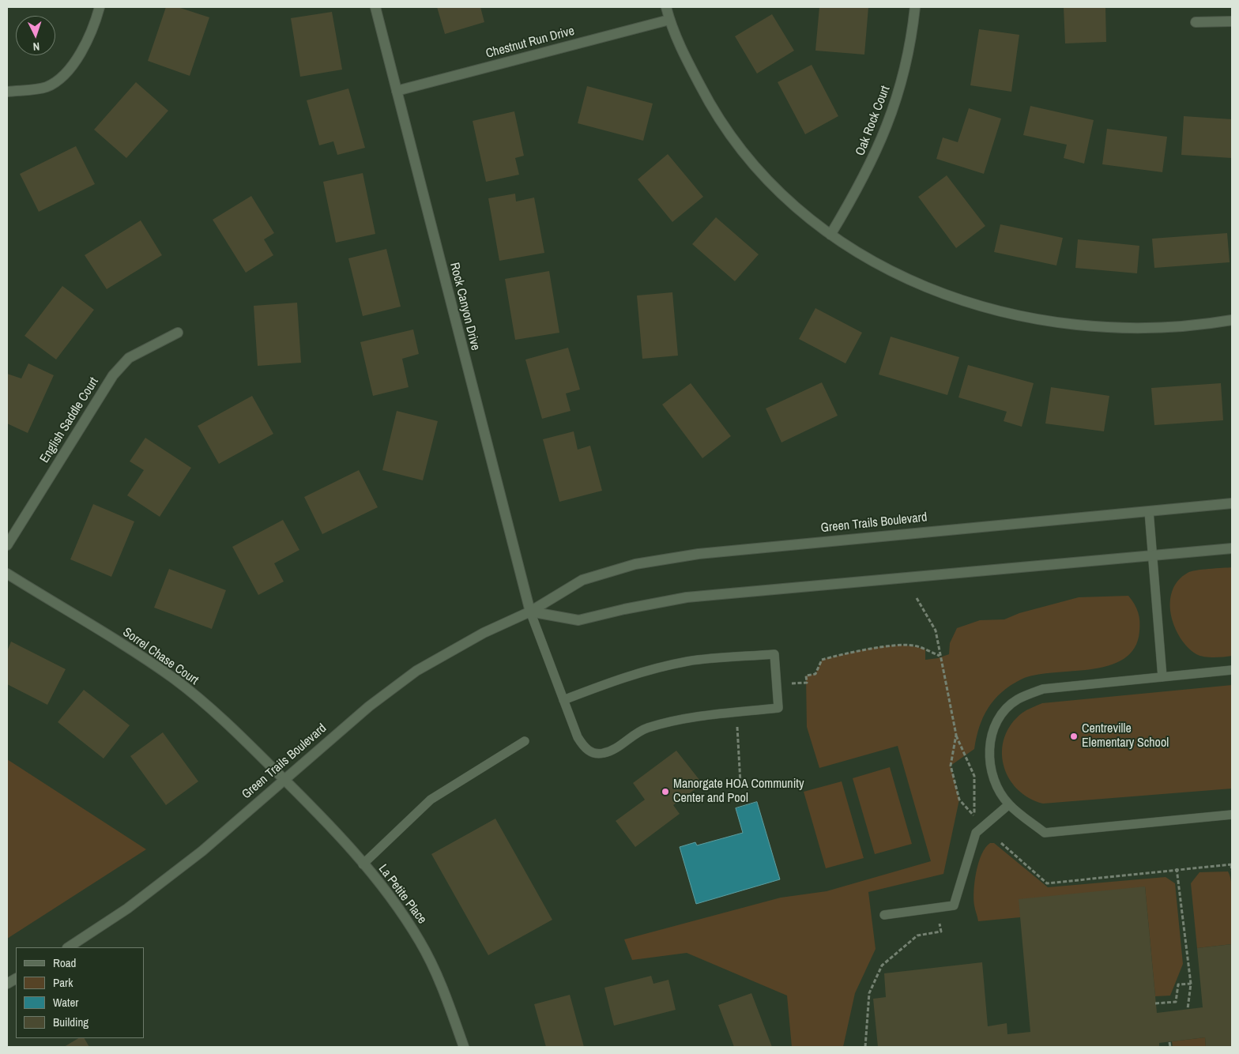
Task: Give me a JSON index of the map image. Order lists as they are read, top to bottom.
{
  "streets": {
    "street": [
      "Chestnut Run Drive",
      "Oak Rock Court",
      "Rock Canyon Drive",
      "English Saddle Court",
      "Green Trails Boulevard",
      "Sorrel Chase Court",
      "La Petite Place"
    ]
  },
  "crossings": [
    ["Chestnut Run Drive", "Rock Canyon Drive"],
    ["Rock Canyon Drive", "Green Trails Boulevard"],
    ["Green Trails Boulevard", "Sorrel Chase Court"],
    ["Green Trails Boulevard", "La Petite Place"],
    ["Sorrel Chase Court", "La Petite Place"]
  ],
  "places": ["Centreville Elementary School", "Manorgate HOA Community Center and Pool"],
  "legend": [
    "Road",
    "Park",
    "Water",
    "Building"
  ],
  "north": "bottom"
}
